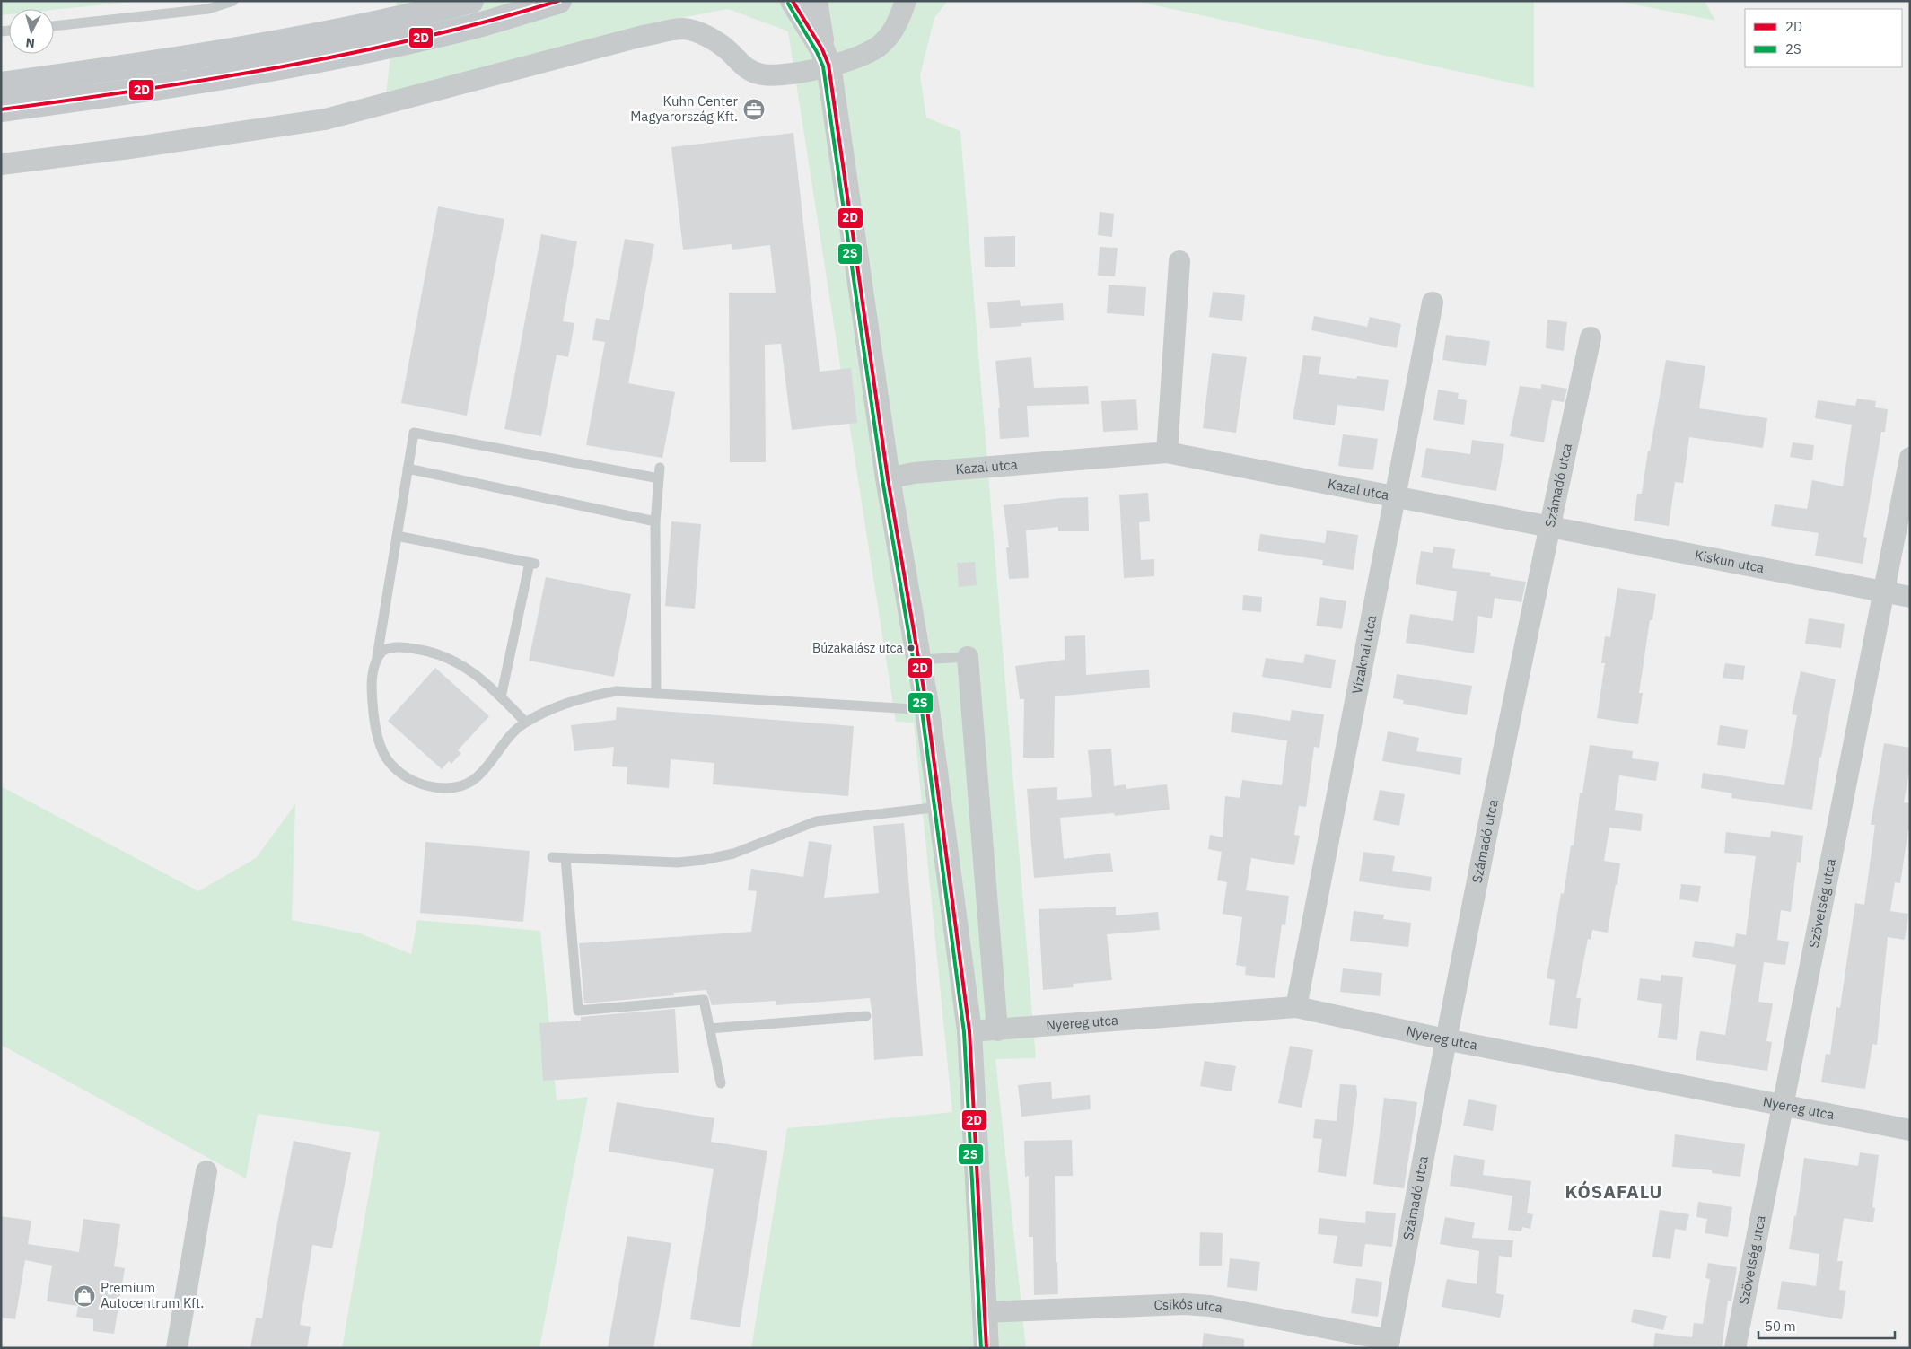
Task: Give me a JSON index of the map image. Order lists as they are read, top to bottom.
{
  "streets": {
    "street": [
      "Kazal utca",
      "Számadó utca",
      "Kiskun utca",
      "Vízaknai utca",
      "Szövetség utca",
      "Nyereg utca",
      "Csikós utca"
    ]
  },
  "crossings": [
    ["Kazal utca", "Számadó utca"],
    ["Kazal utca", "Kiskun utca"],
    ["Kazal utca", "Vízaknai utca"],
    ["Számadó utca", "Kiskun utca"],
    ["Számadó utca", "Nyereg utca"],
    ["Számadó utca", "Csikós utca"],
    ["Kiskun utca", "Szövetség utca"],
    ["Vízaknai utca", "Nyereg utca"],
    ["Szövetség utca", "Nyereg utca"]
  ],
  "districts": ["KÓSAFALU"],
  "places": {
    "office": ["Kuhn Center Magyarország Kft."],
    "other": ["Búzakalász utca"],
    "shop": ["Premium Autocentrum Kft."]
  },
  "lines": ["transit line 2D", "transit line 2S"],
  "legend": ["2D", "2S"],
  "scale_bar": "50 m",
  "north": "bottom"
}
